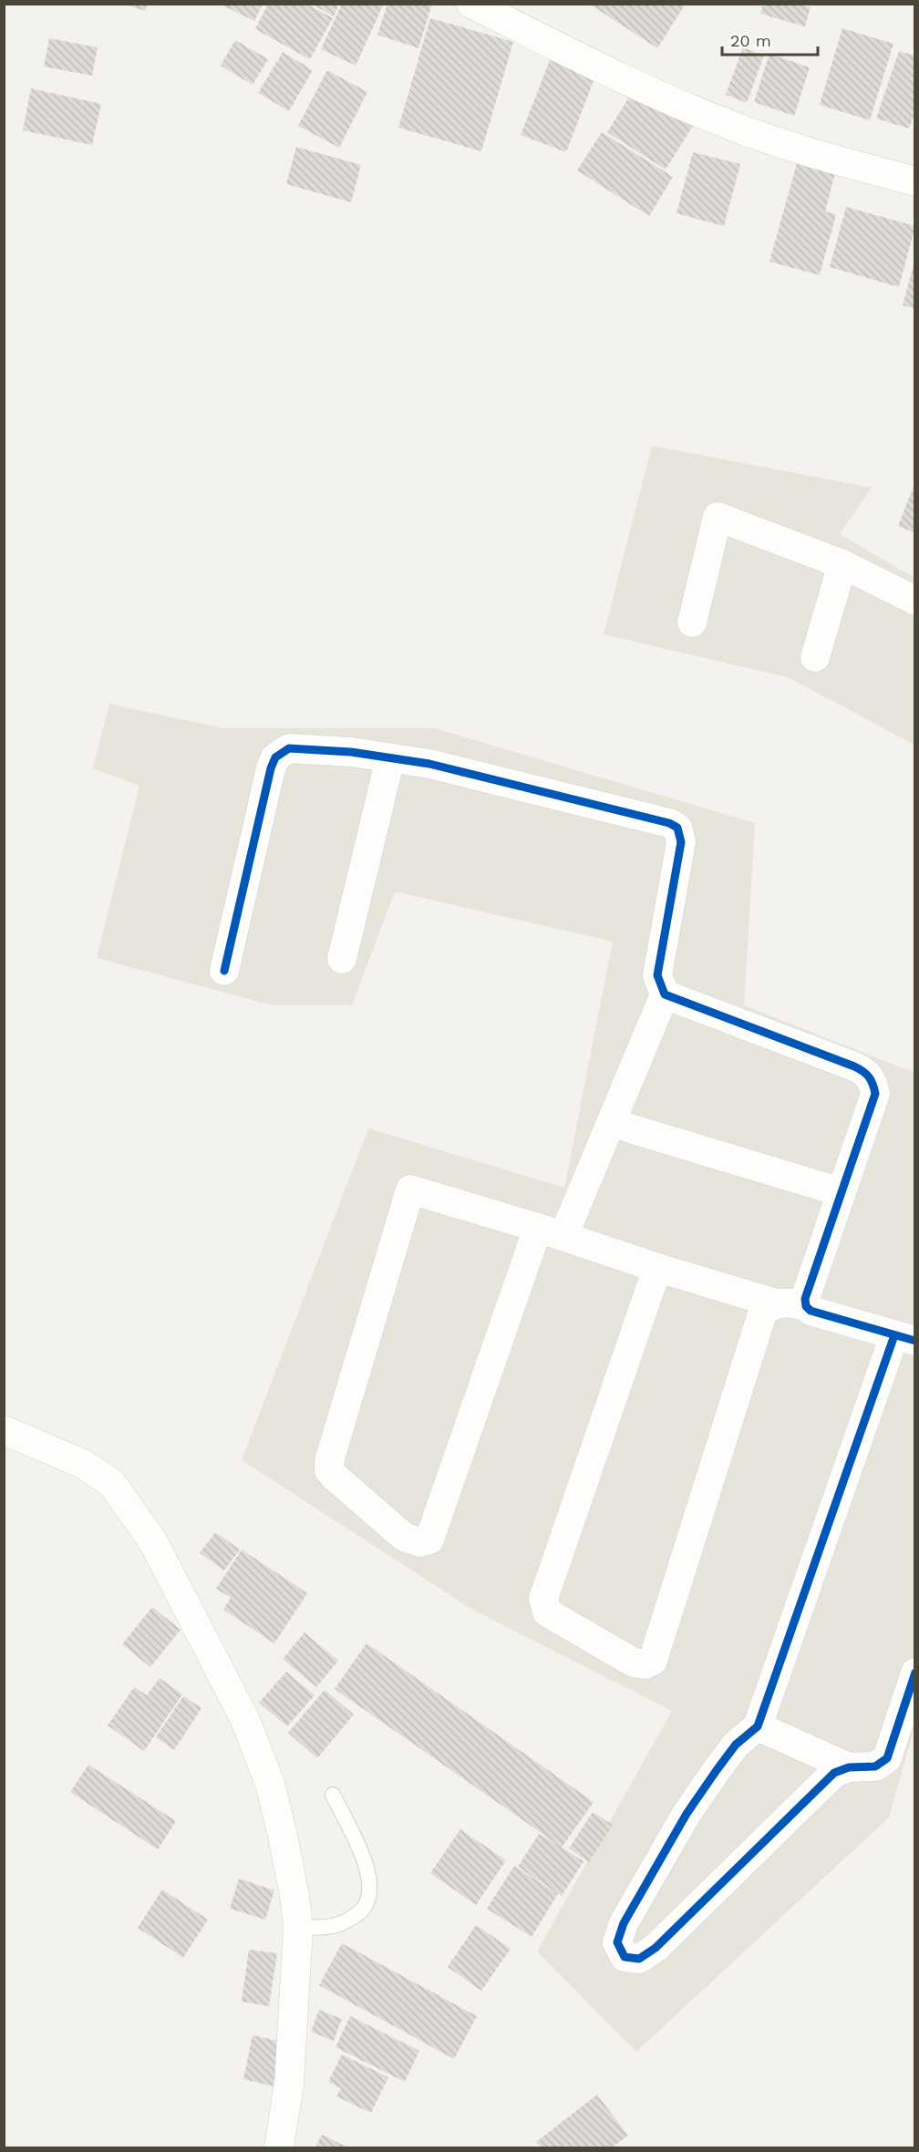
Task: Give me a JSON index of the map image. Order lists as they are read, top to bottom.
{
  "scale_bar": "20 m"
}
